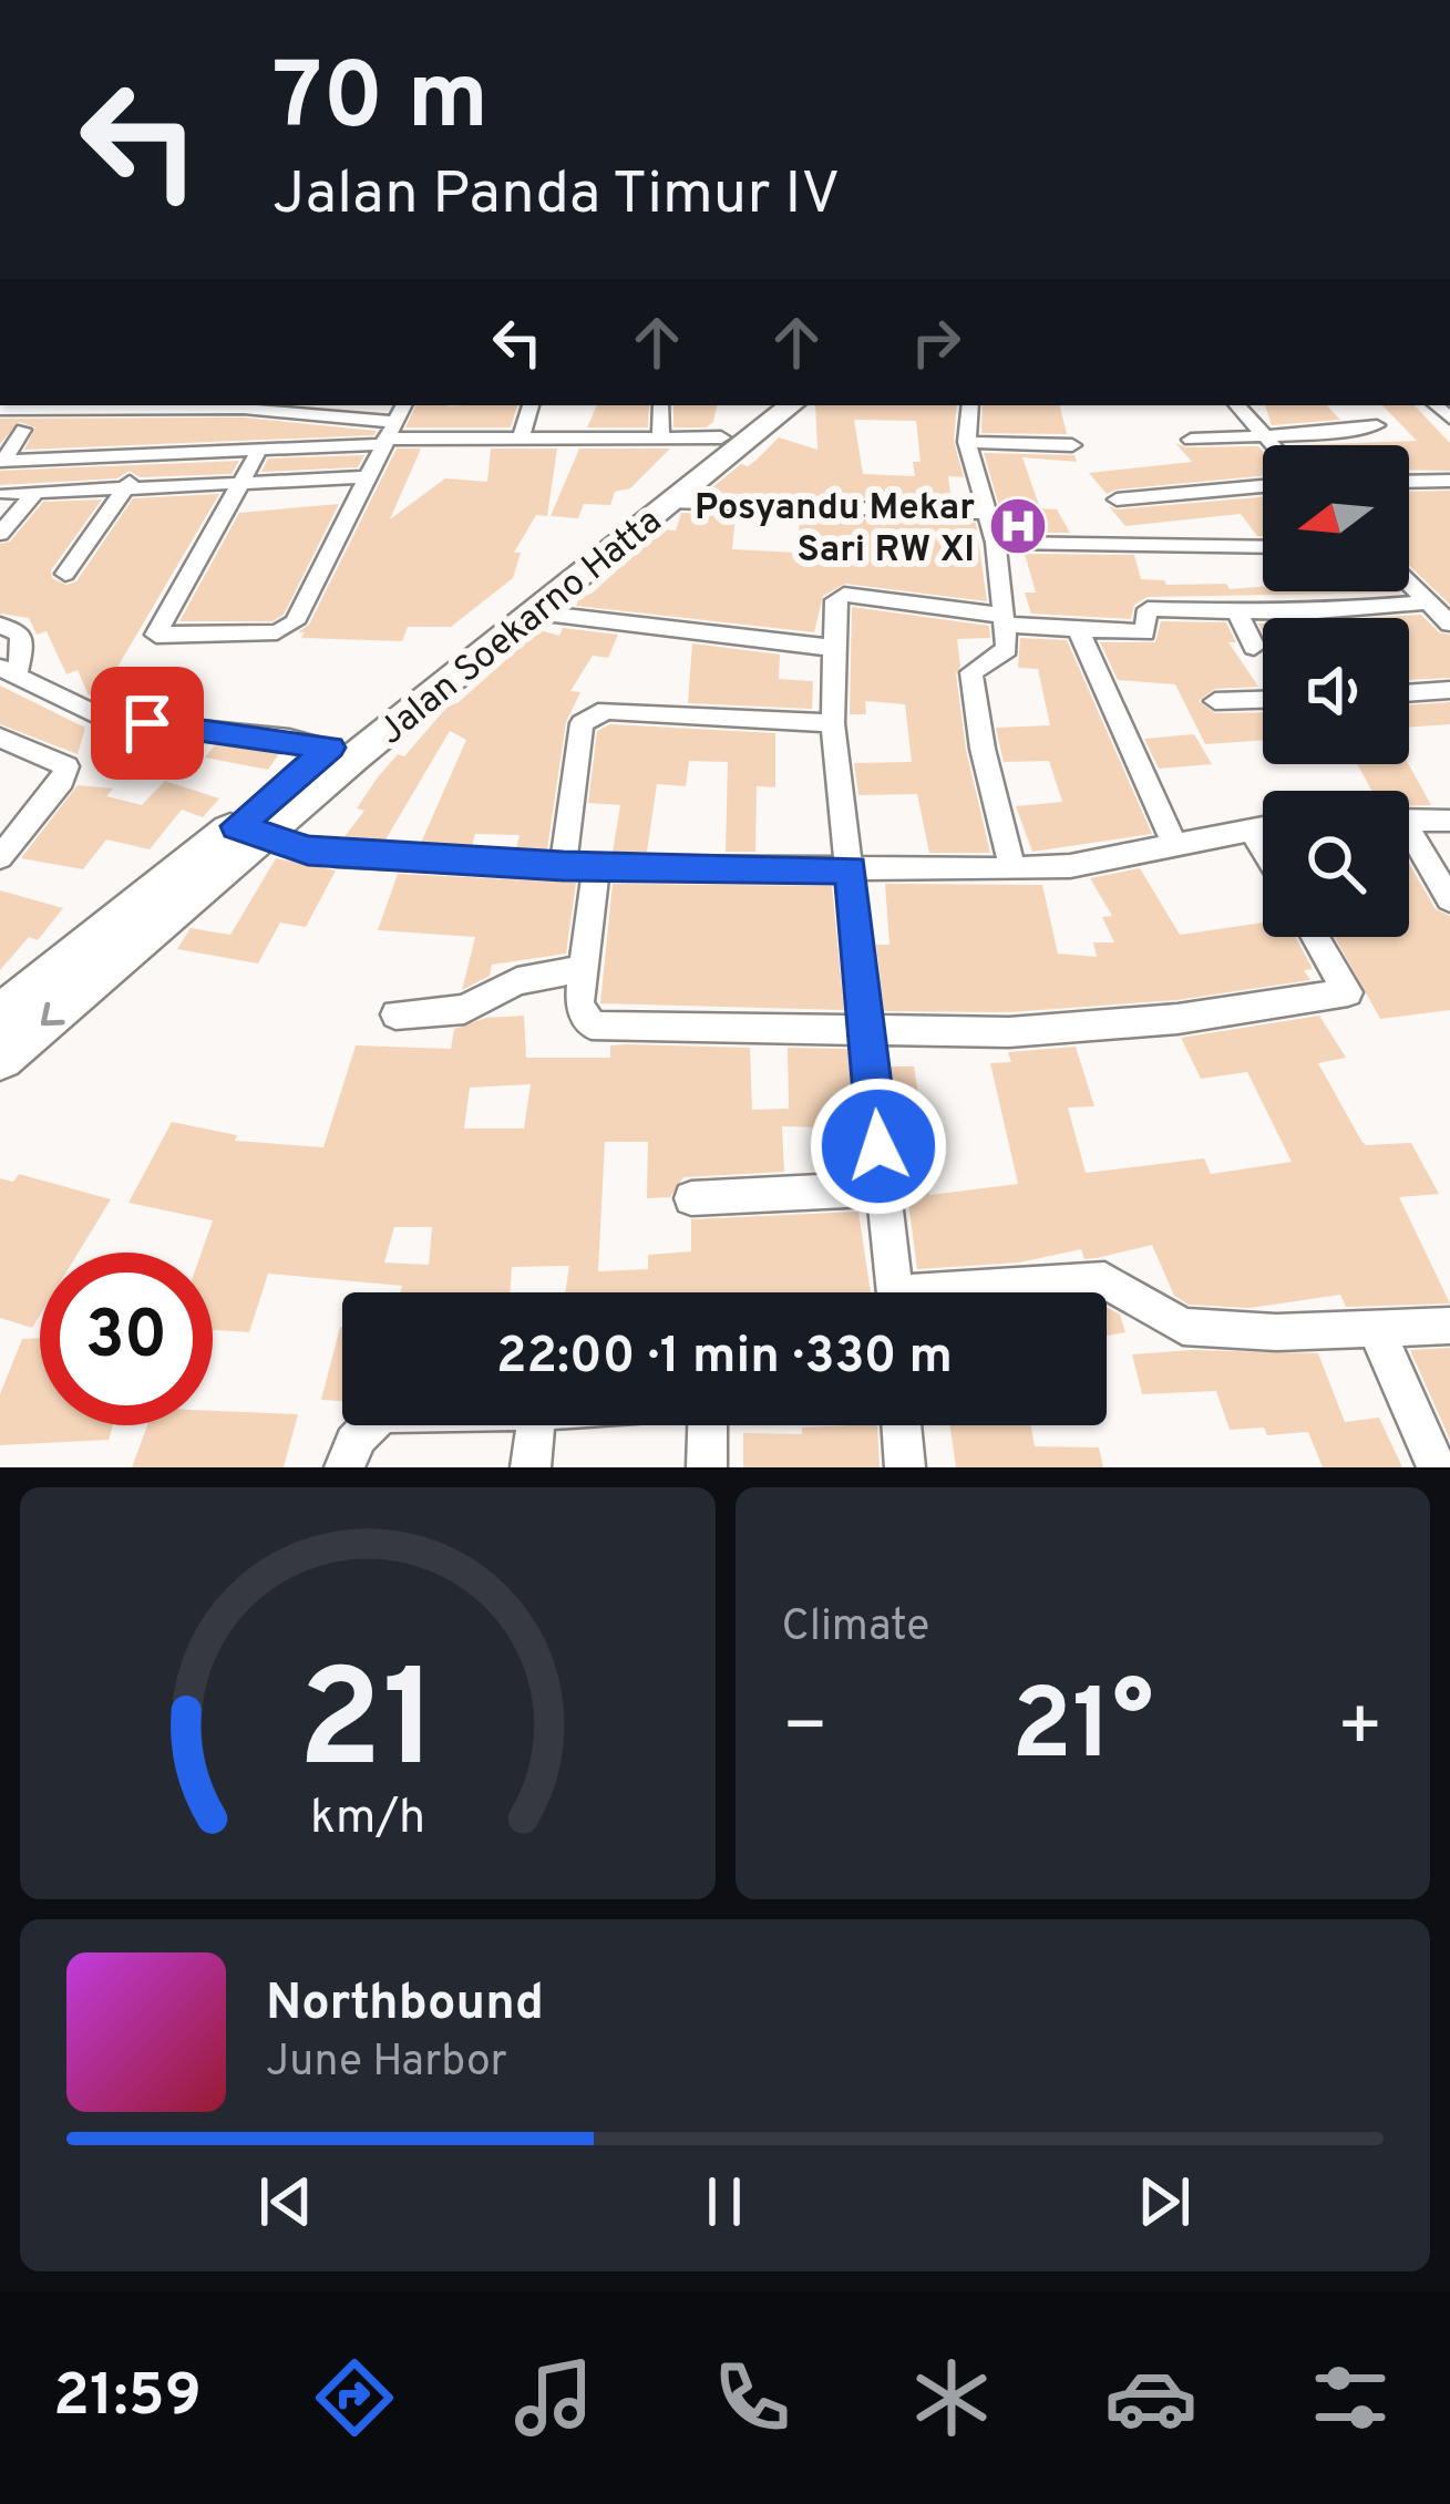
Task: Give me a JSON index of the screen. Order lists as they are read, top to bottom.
{
  "streets": {
    "main road": ["Jalan Soekarno Hatta"]
  },
  "places": {
    "hospital": ["Posyandu Mekar Sari RW XI"]
  },
  "north": "left",
  "page": {
    "turn": ["70 m", "Jalan Panda Timur IV"],
    "limit": "30",
    "trip": "22:00 · 1 min · 330 m",
    "tile": "Climate",
    "heat": ["−", "21°", "+"],
    "song": ["Northbound", "June Harbor"],
    "tabs": "21:59",
    "gauge": ["21", "km/h"]
  }
}
